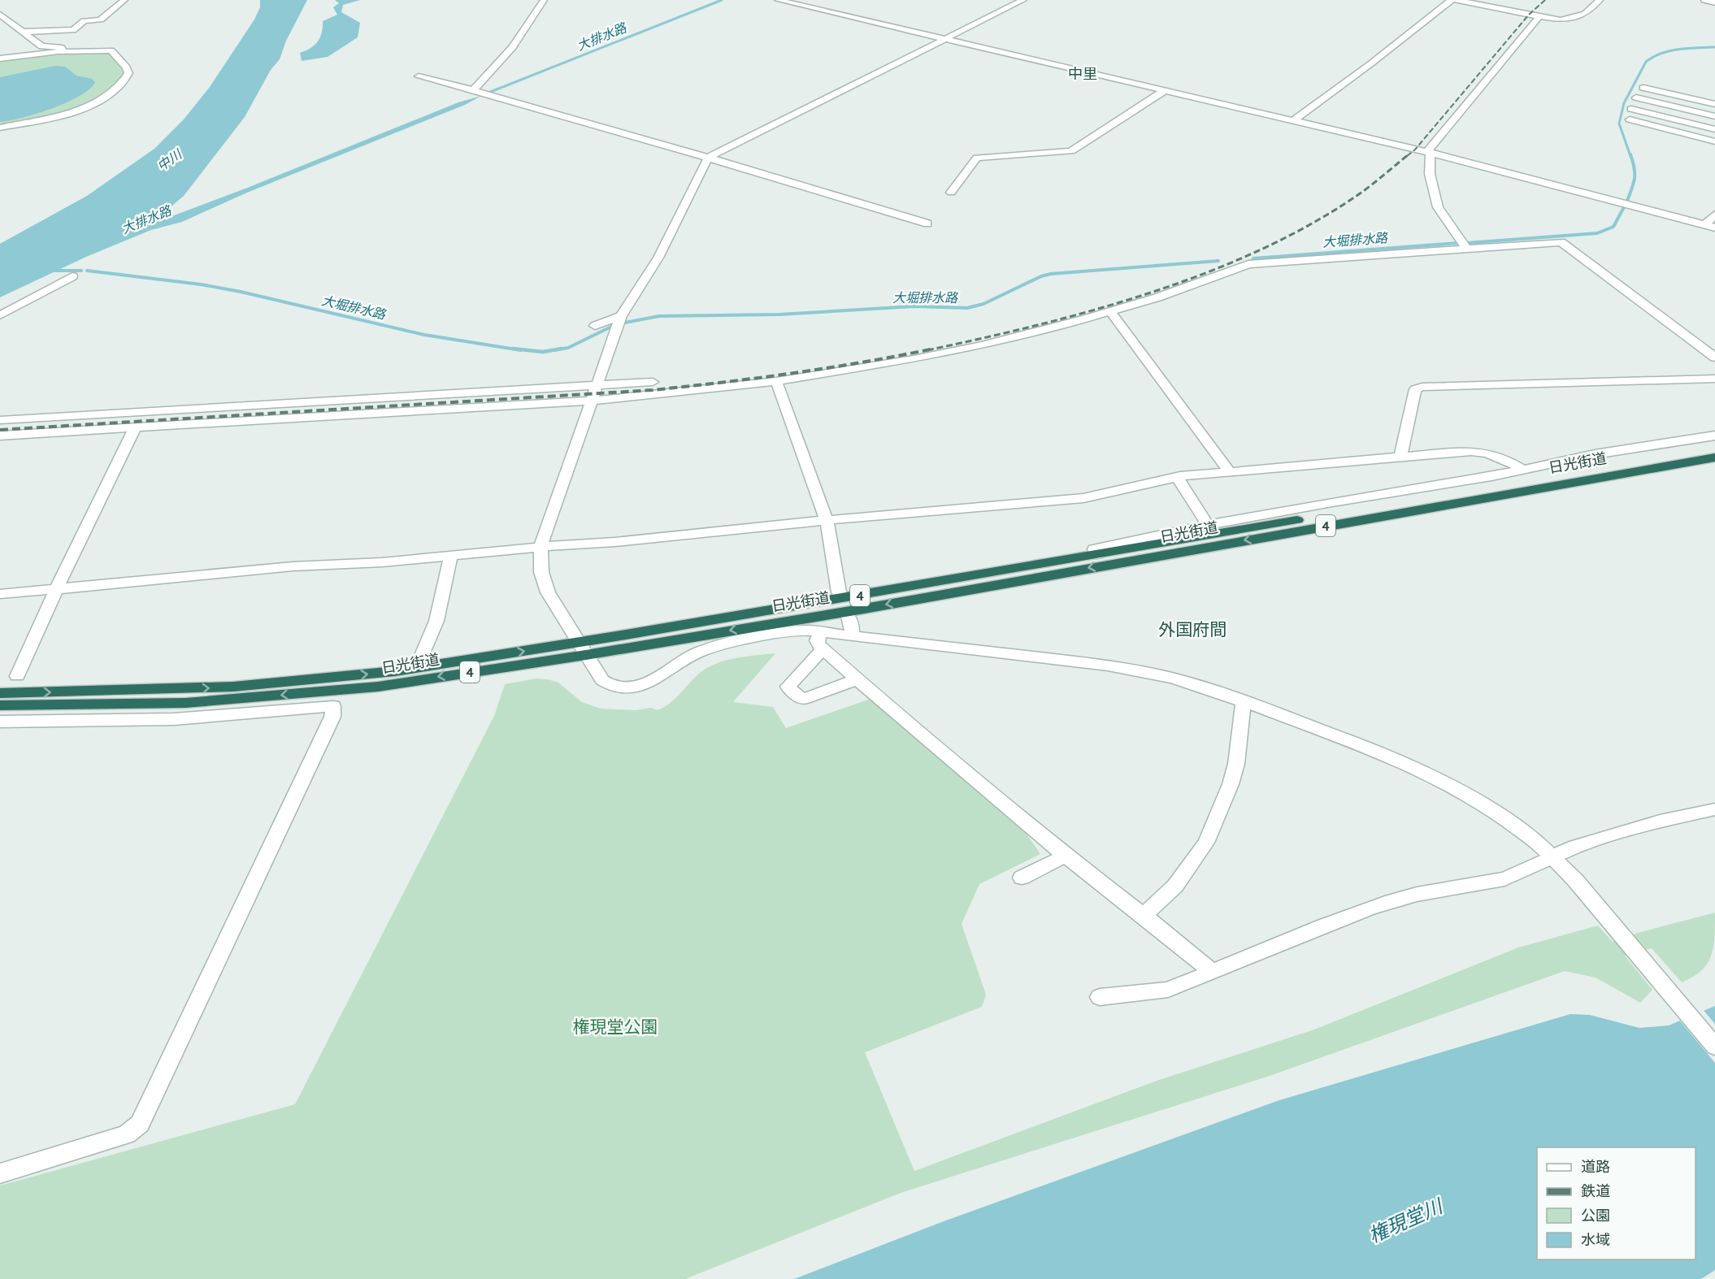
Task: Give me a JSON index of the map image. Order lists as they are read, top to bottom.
{
  "streets": {
    "highway": ["日光街道", "4"]
  },
  "districts": ["中里", "外国府間"],
  "water": [
    "大排水路",
    "中川",
    "大堀排水路",
    "権現堂川"
  ],
  "parks": ["権現堂公園"],
  "legend": [
    "道路",
    "鉄道",
    "公園",
    "水域"
  ]
}
